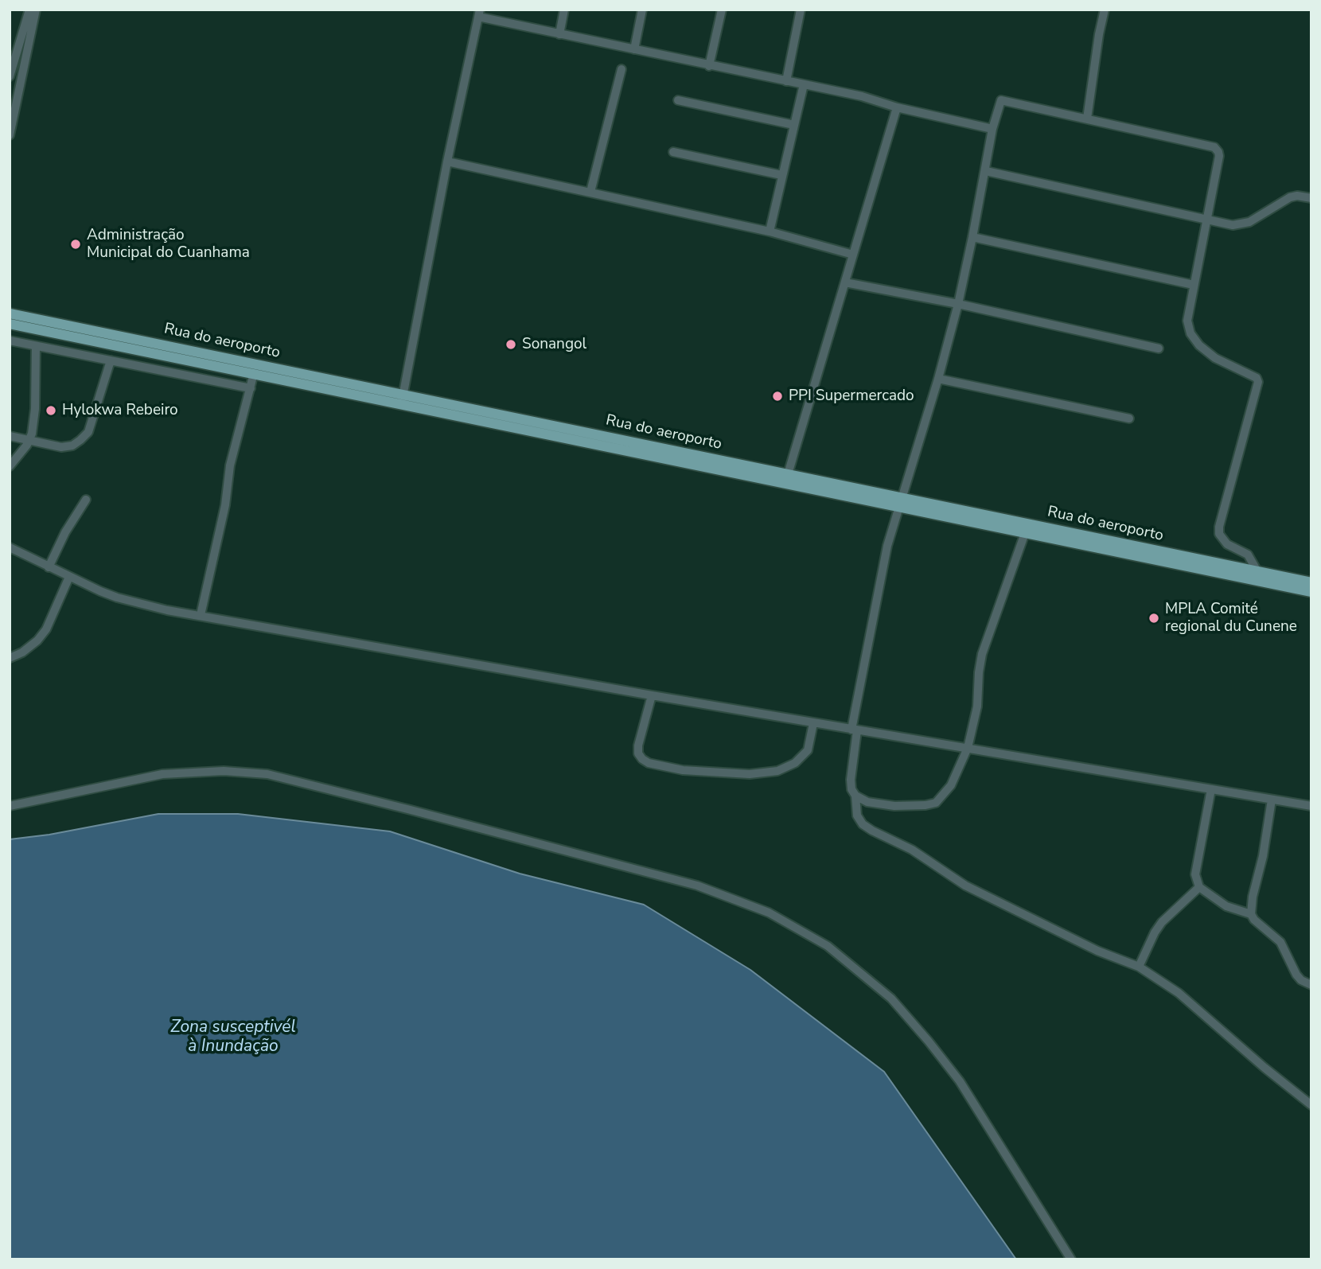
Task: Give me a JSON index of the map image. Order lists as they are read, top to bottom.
{
  "streets": {
    "main road": ["Rua do aeroporto"]
  },
  "water": ["Zona susceptivél à Inundação"],
  "places": [
    "Administração Municipal do Cuanhama",
    "Sonangol",
    "PPI Supermercado",
    "Hylokwa Rebeiro",
    "MPLA Comité regional du Cunene"
  ]
}
